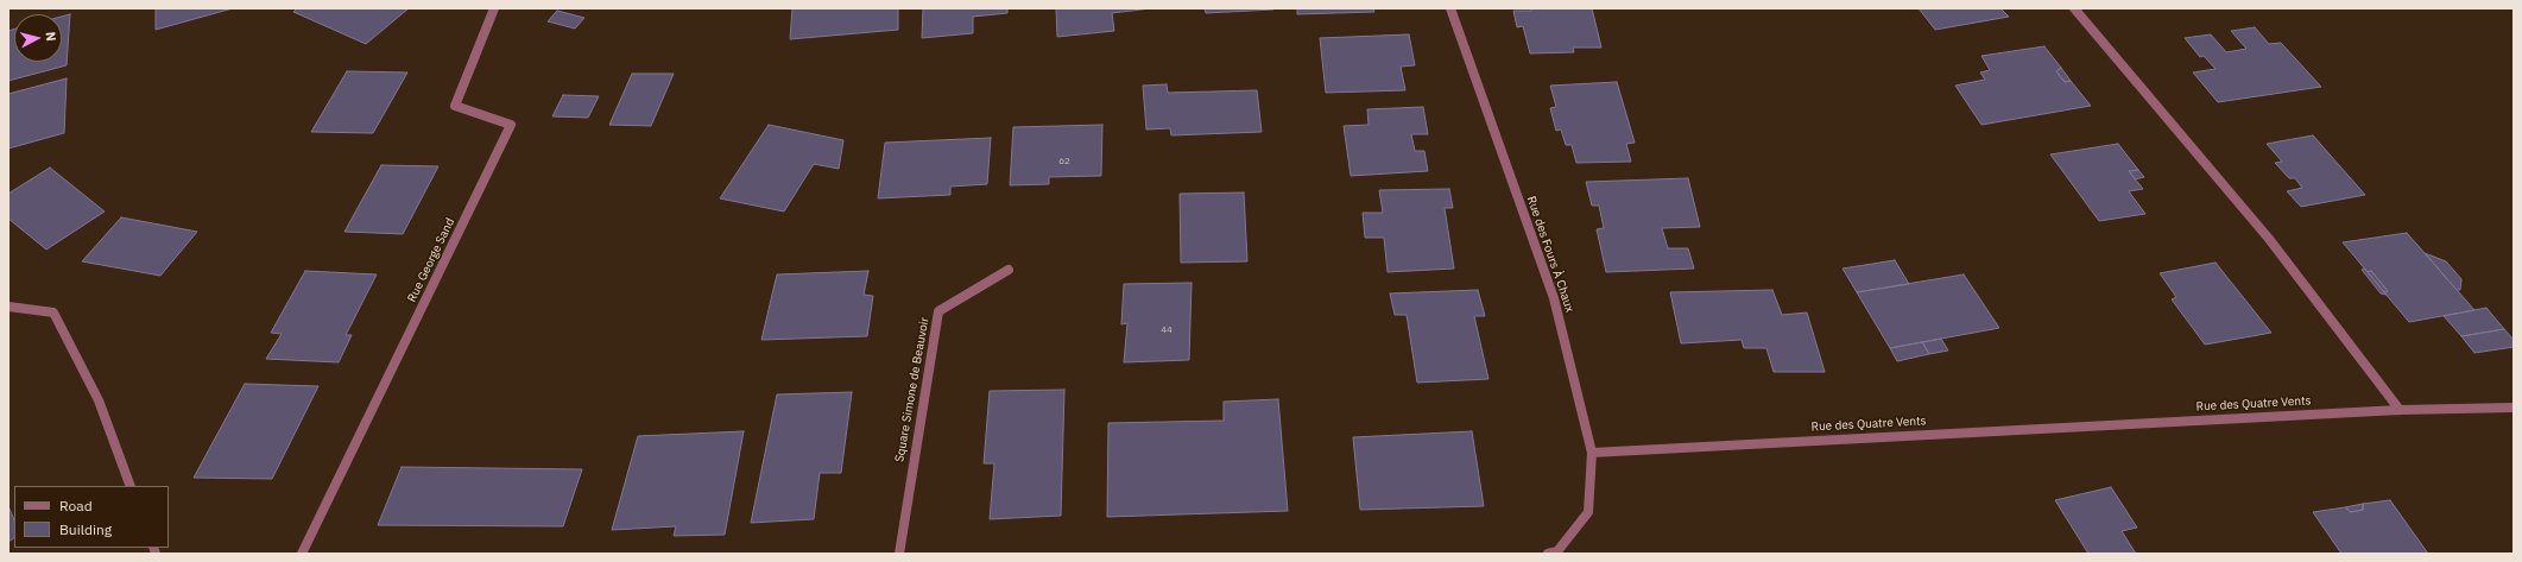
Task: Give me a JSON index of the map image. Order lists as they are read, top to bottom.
{
  "streets": {
    "street": [
      "Rue des Fours À Chaux",
      "Rue George Sand",
      "Square Simone de Beauvoir",
      "Rue des Quatre Vents"
    ]
  },
  "crossings": [
    ["Rue des Fours À Chaux", "Rue des Quatre Vents"]
  ],
  "house_numbers": ["62", "44"],
  "legend": ["Road", "Building"],
  "north": "right"
}
